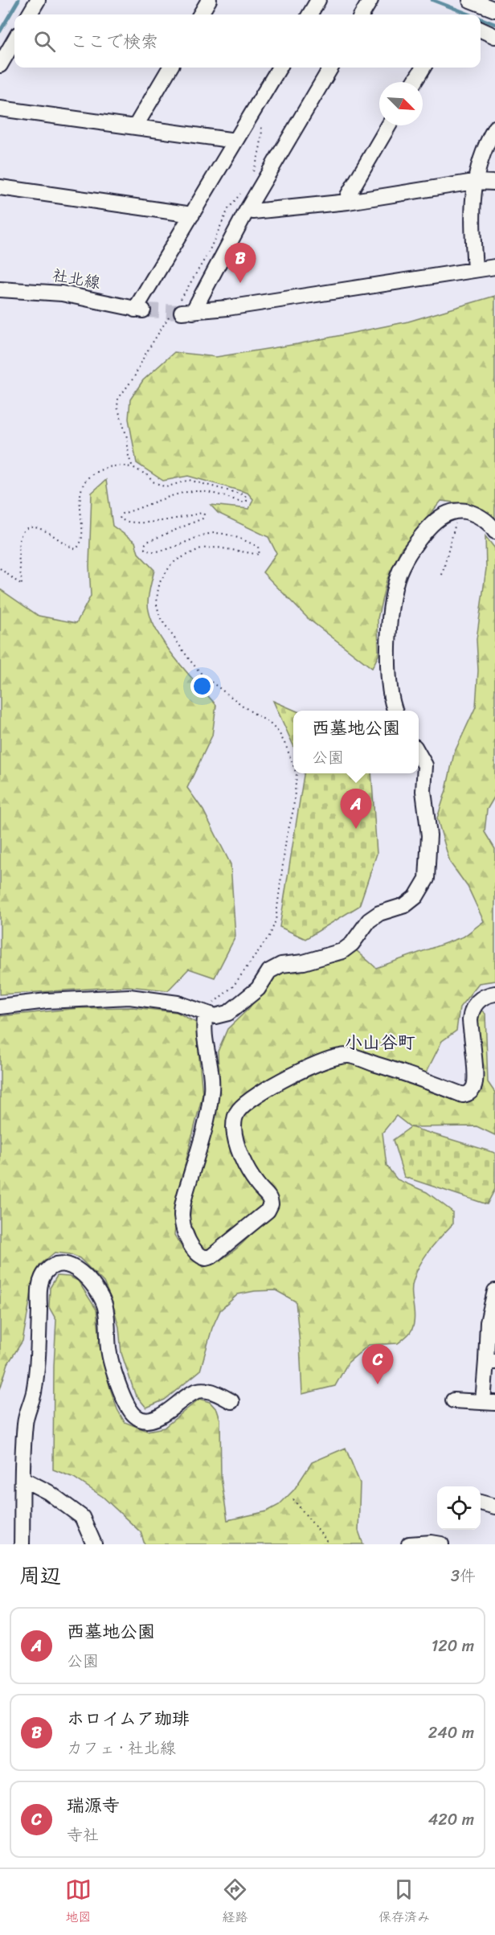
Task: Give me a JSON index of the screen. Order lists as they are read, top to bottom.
{
  "streets": {
    "street": ["社北線"]
  },
  "districts": ["小山谷町"],
  "north": "bottom right",
  "page": {
    "search": "ここで検索",
    "pins": ["B", "A", "C"],
    "popup": ["西墓地公園", "公園"],
    "heading": ["周辺", "3件"],
    "list": [
      {
        "mark": "A",
        "name": "西墓地公園",
        "note": "公園",
        "value": "120 m"
      },
      {
        "mark": "B",
        "name": "ホロイムア珈琲",
        "note": "カフェ · 社北線",
        "value": "240 m"
      },
      {
        "mark": "C",
        "name": "瑞源寺",
        "note": "寺社",
        "value": "420 m"
      }
    ],
    "nav": ["地図", "経路", "保存済み"]
  }
}
